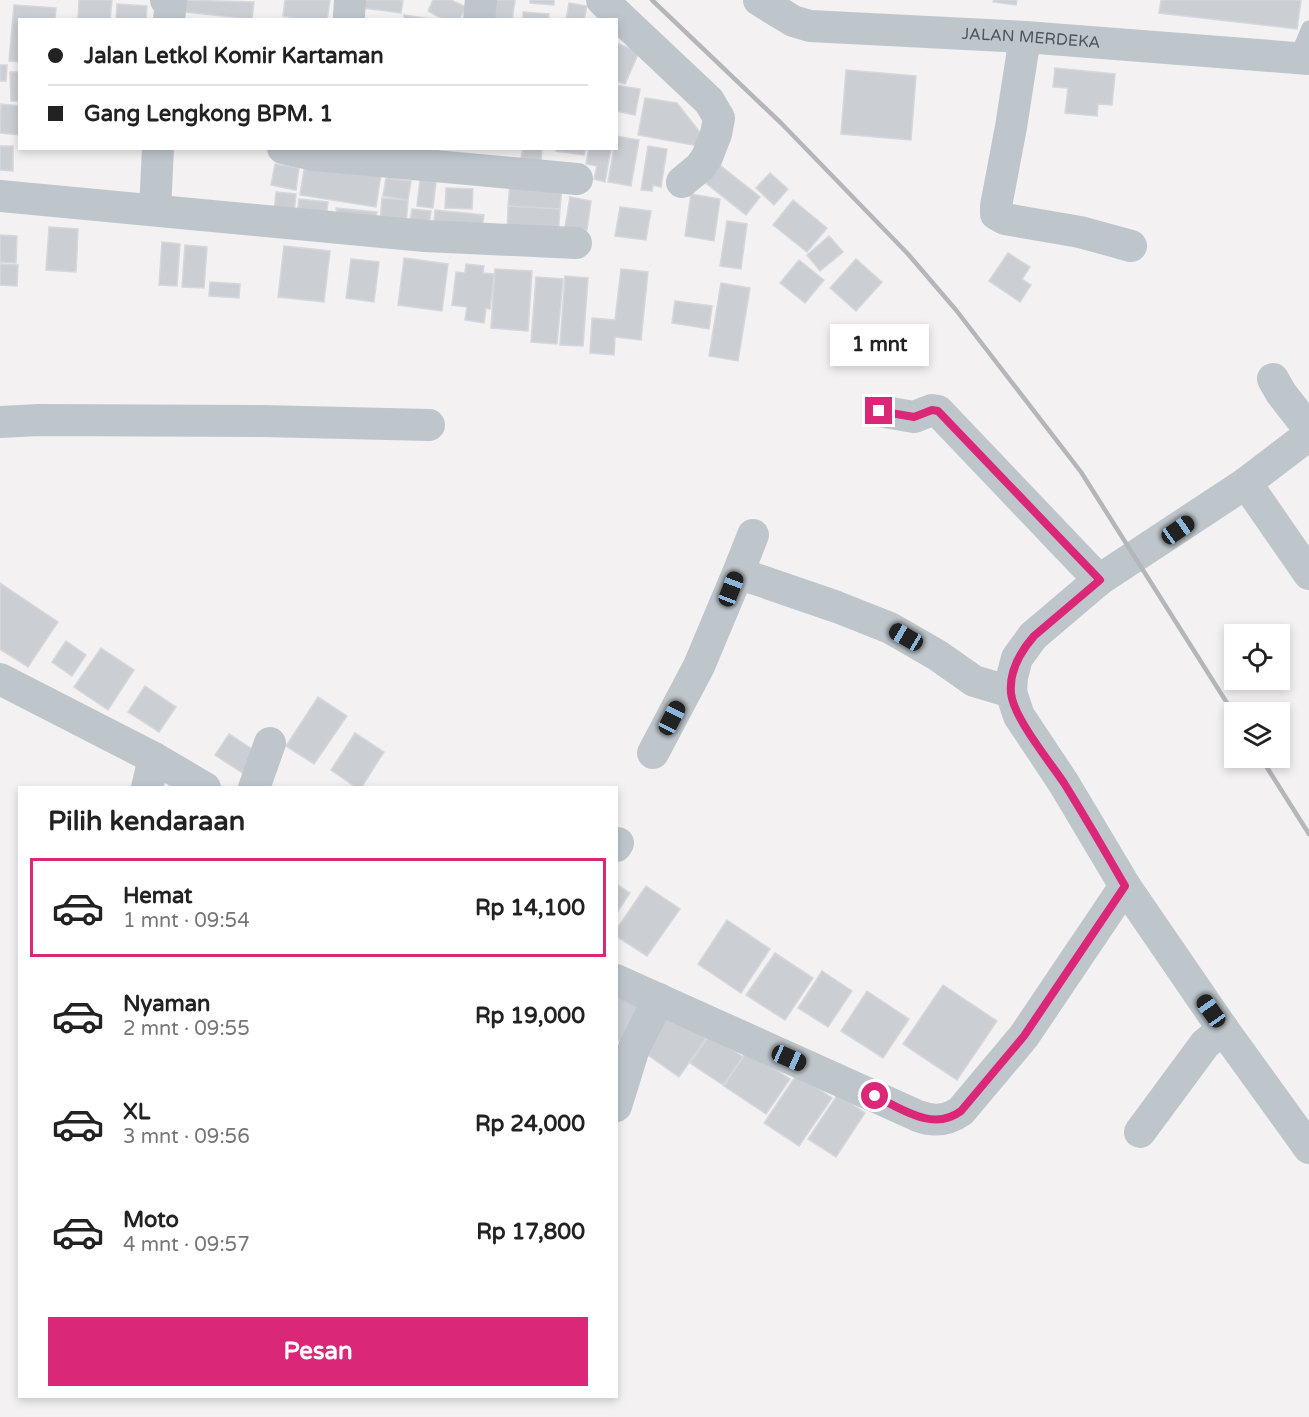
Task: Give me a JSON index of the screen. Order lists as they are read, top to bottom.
{
  "streets": {
    "street": ["JALAN MERDEKA"]
  },
  "page": {
    "banner": ["Jalan Letkol Komir Kartaman", "Gang Lengkong BPM. 1"],
    "bubble": "1 mnt",
    "heading": "Pilih kendaraan",
    "list": [
      {
        "name": "Hemat",
        "note": "1 mnt · 09:54",
        "value": "Rp 14,100"
      },
      {
        "name": "Nyaman",
        "note": "2 mnt · 09:55",
        "value": "Rp 19,000"
      },
      {
        "name": "XL",
        "note": "3 mnt · 09:56",
        "value": "Rp 24,000"
      },
      {
        "name": "Moto",
        "note": "4 mnt · 09:57",
        "value": "Rp 17,800"
      }
    ],
    "buttons": "Pesan"
  }
}
